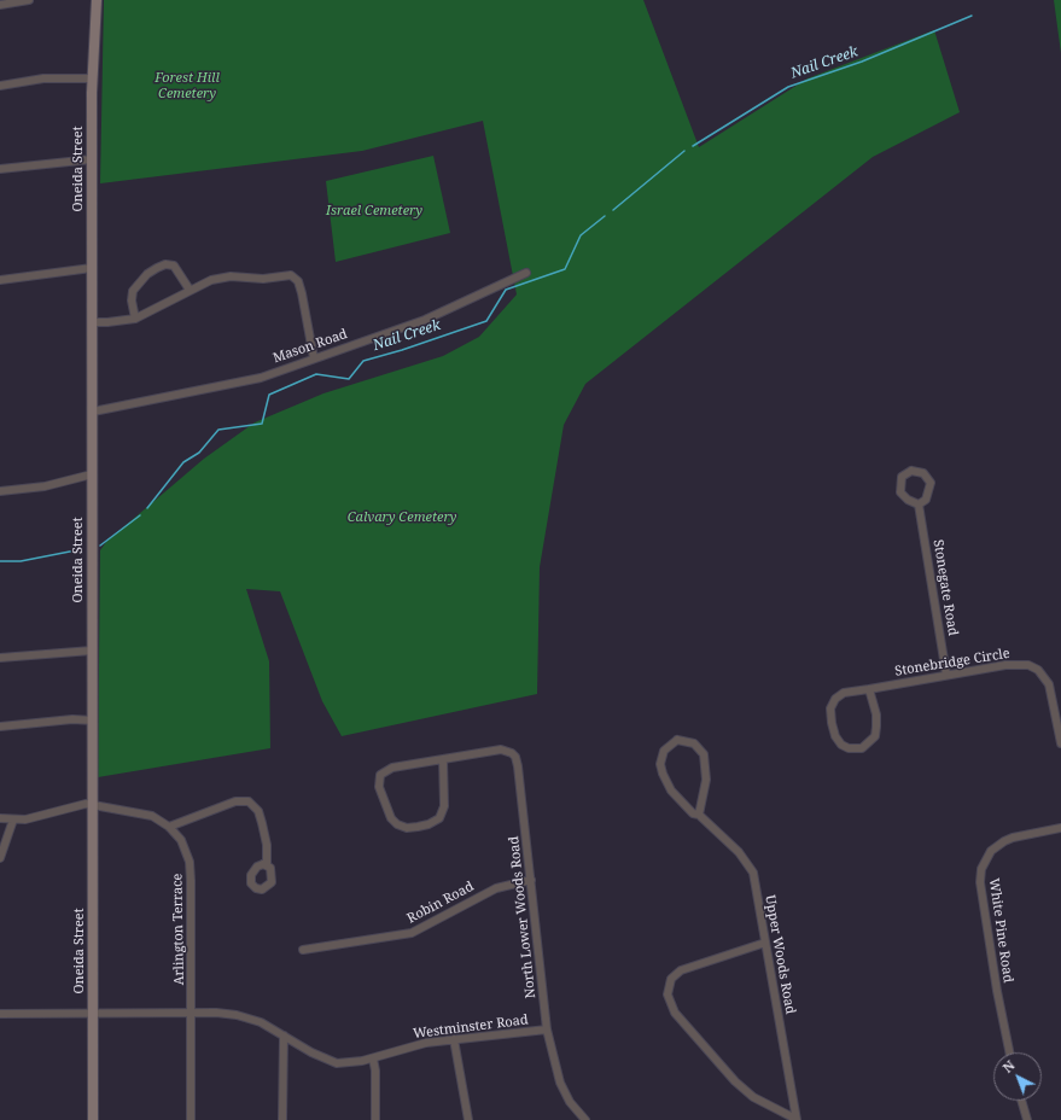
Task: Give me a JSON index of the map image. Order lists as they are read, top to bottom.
{
  "streets": {
    "street": [
      "Oneida Street",
      "Mason Road",
      "Stonegate Road",
      "Stonebridge Circle",
      "Robin Road",
      "North Lower Woods Road",
      "Arlington Terrace",
      "White Pine Road",
      "Upper Woods Road",
      "Westminster Road"
    ]
  },
  "crossings": [
    ["Oneida Street", "Mason Road"],
    ["Oneida Street", "Arlington Terrace"],
    ["Oneida Street", "Westminster Road"],
    ["Stonegate Road", "Stonebridge Circle"],
    ["Robin Road", "North Lower Woods Road"],
    ["North Lower Woods Road", "Westminster Road"],
    ["Arlington Terrace", "Westminster Road"]
  ],
  "water": ["Nail Creek"],
  "parks": ["Forest Hill Cemetery", "Israel Cemetery", "Calvary Cemetery"],
  "north": "top left"
}
